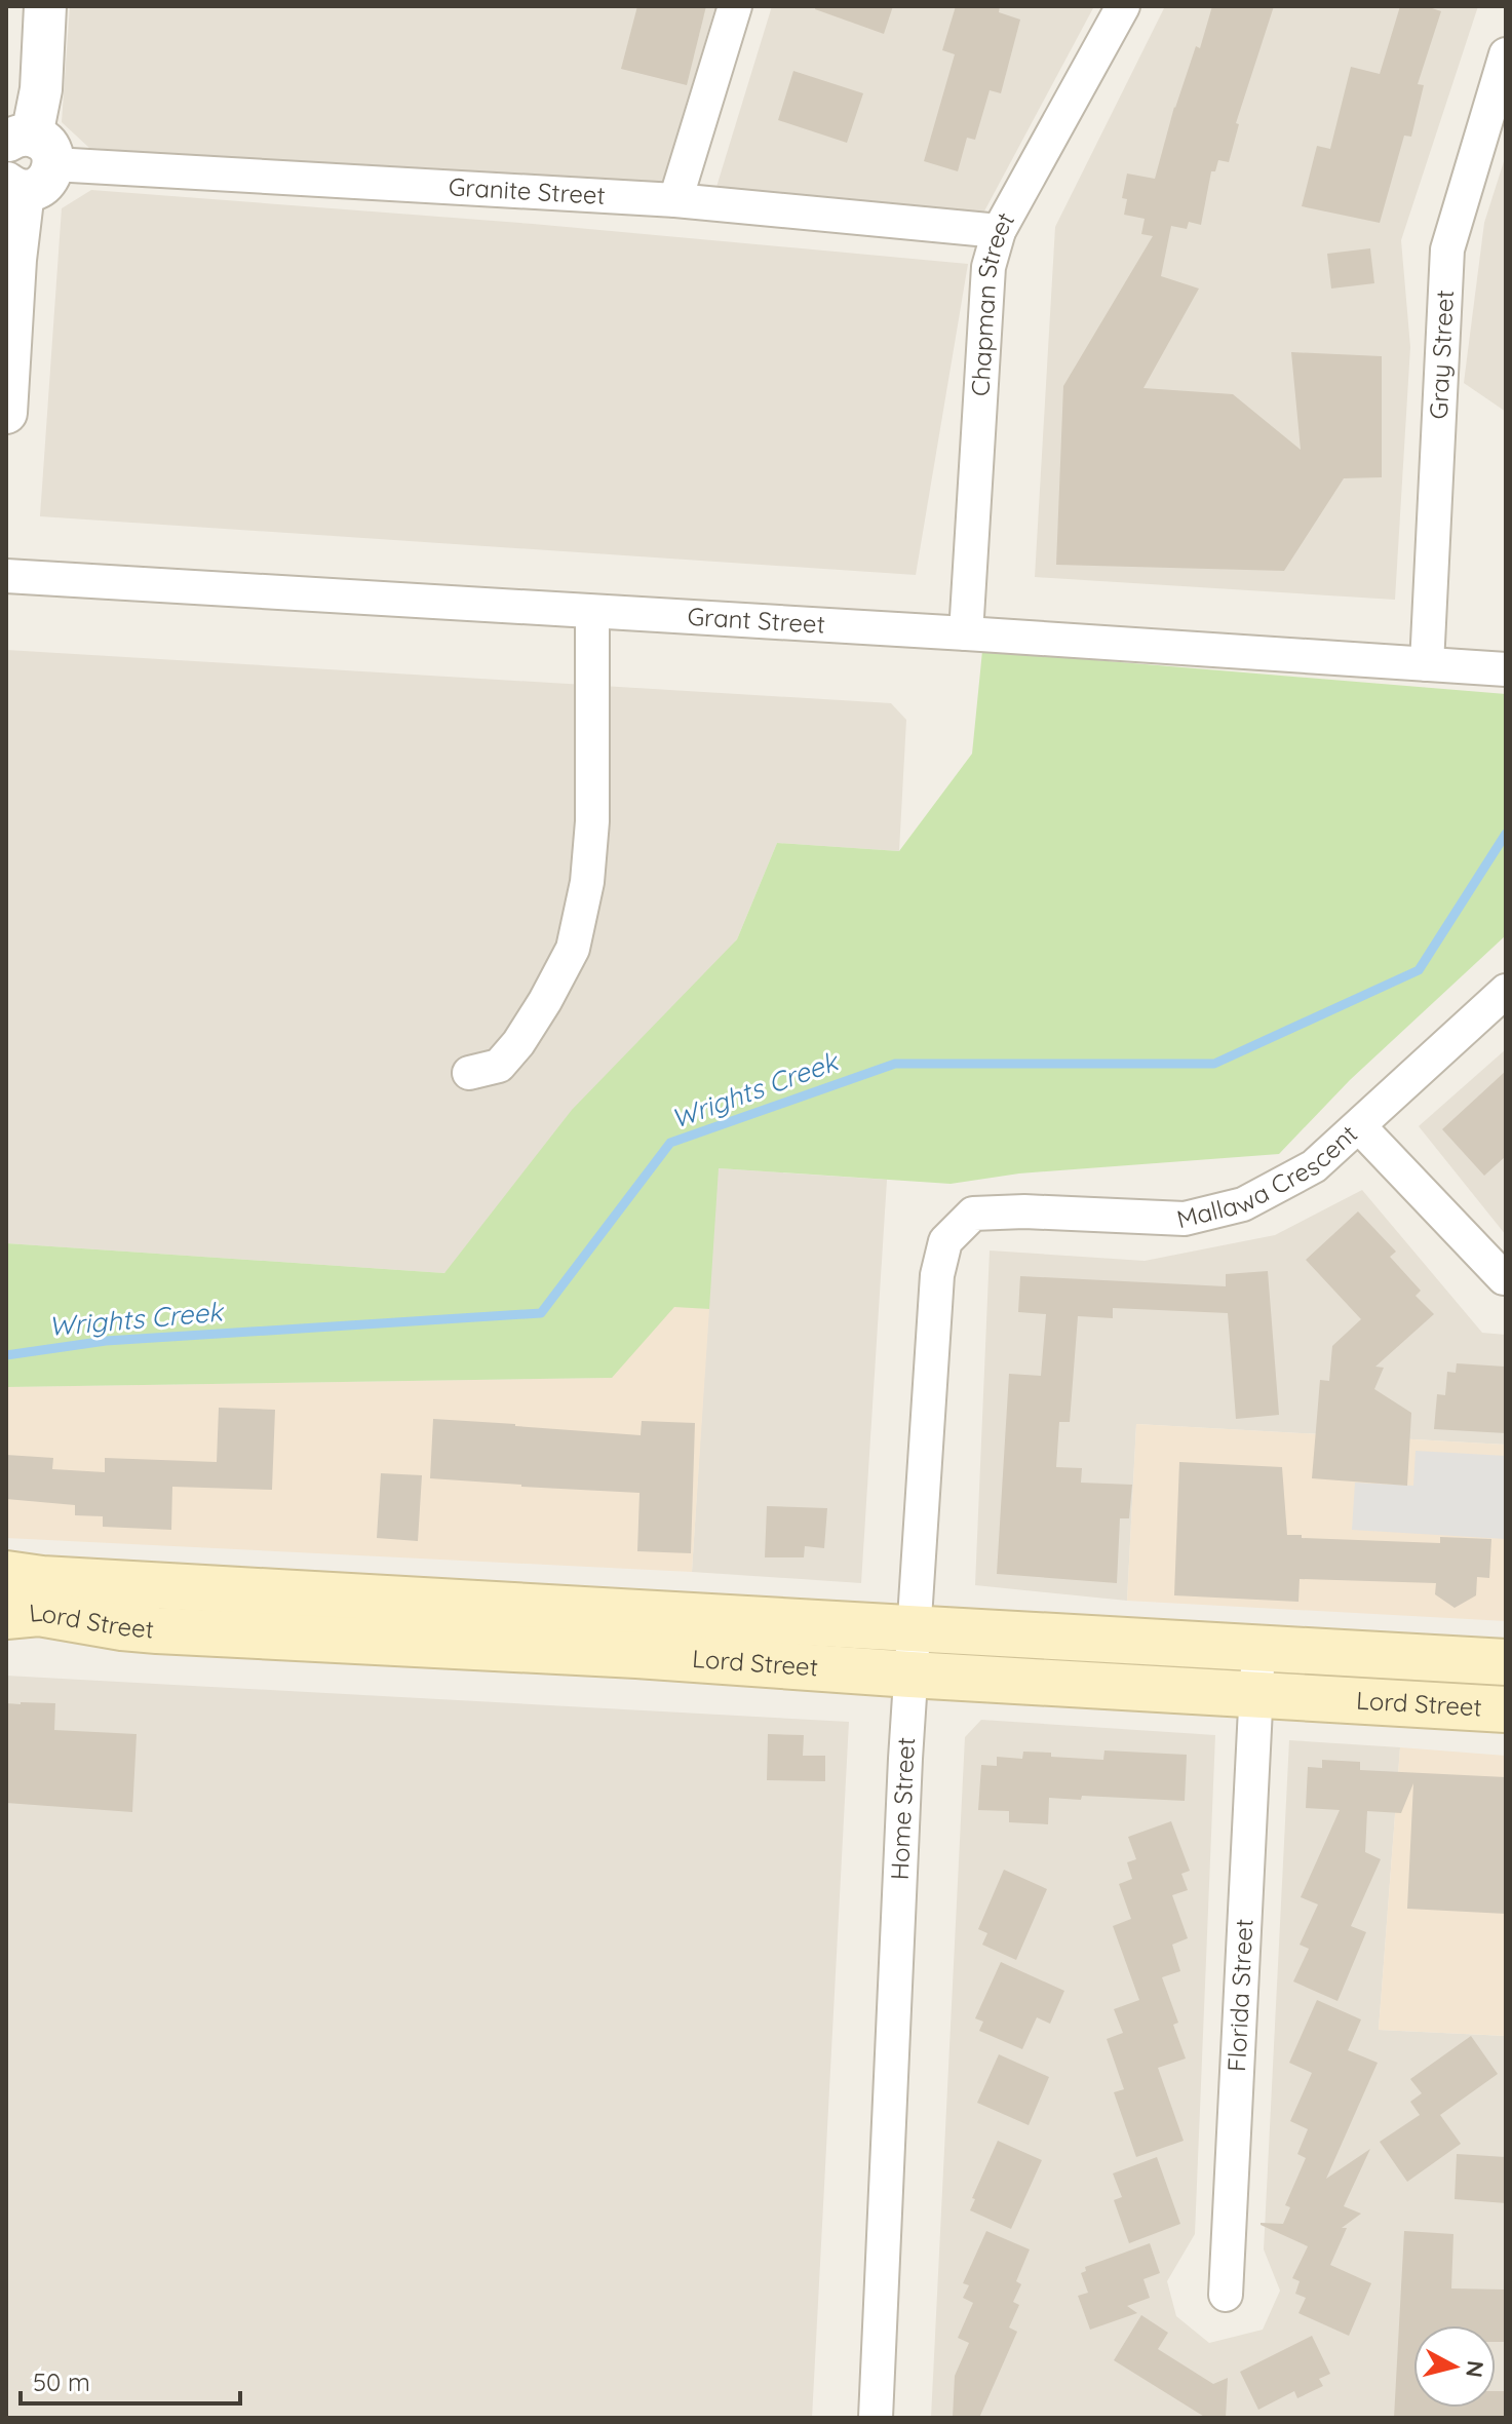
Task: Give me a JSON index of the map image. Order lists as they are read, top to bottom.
{
  "streets": {
    "main road": ["Lord Street"],
    "street": [
      "Granite Street",
      "Chapman Street",
      "Gray Street",
      "Grant Street",
      "Mallawa Crescent",
      "Home Street",
      "Florida Street"
    ]
  },
  "crossings": [
    ["Granite Street", "Chapman Street"],
    ["Chapman Street", "Grant Street"],
    ["Gray Street", "Grant Street"],
    ["Mallawa Crescent", "Home Street"],
    ["Lord Street", "Home Street"],
    ["Lord Street", "Florida Street"]
  ],
  "water": ["Wrights Creek"],
  "scale_bar": "50 m",
  "north": "right"
}
